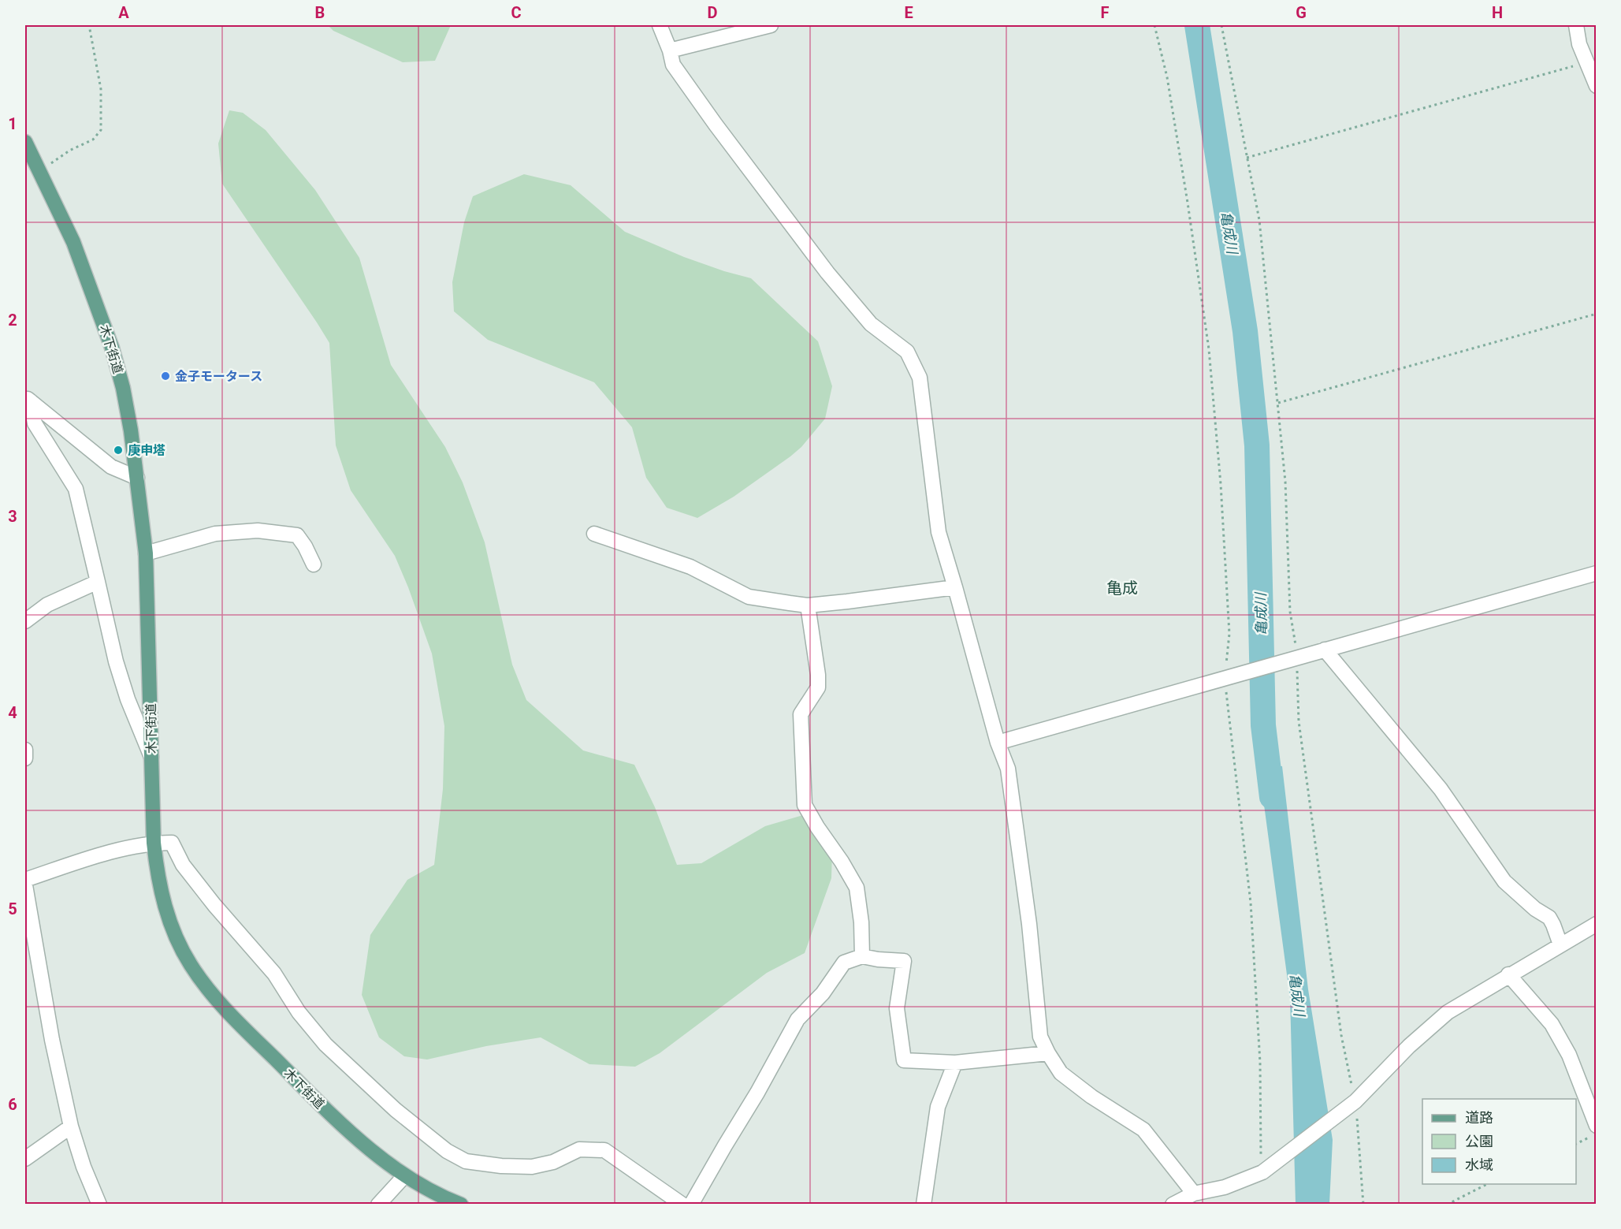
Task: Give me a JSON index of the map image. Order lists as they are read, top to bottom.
{
  "streets": {
    "main road": ["木下街道"]
  },
  "districts": ["亀成"],
  "water": ["亀成川"],
  "places": ["金子モータース", "庚申塔"],
  "legend": ["道路", "公園", "水域"],
  "grid": {
    "columns": [
      "A",
      "B",
      "C",
      "D",
      "E",
      "F",
      "G",
      "H"
    ],
    "rows": [
      "1",
      "2",
      "3",
      "4",
      "5",
      "6"
    ]
  }
}
